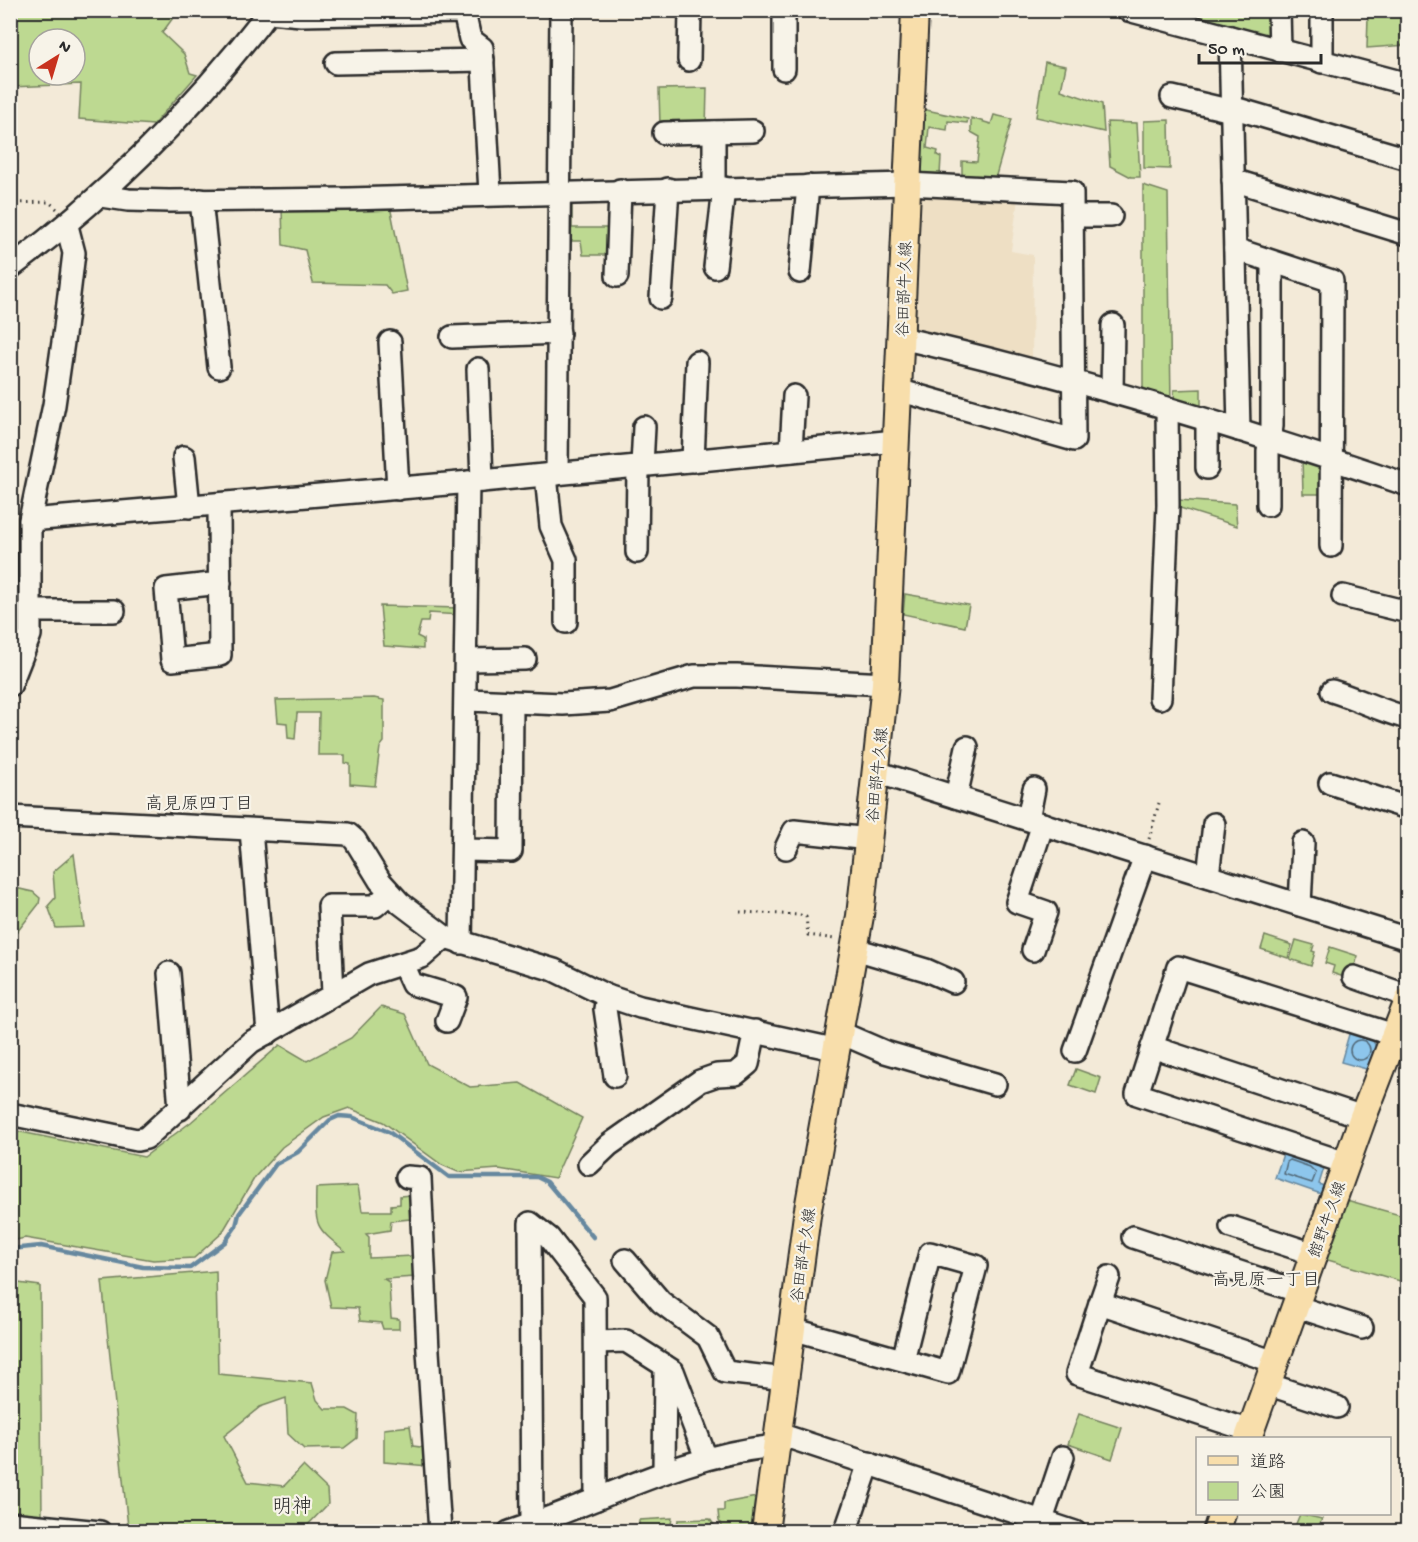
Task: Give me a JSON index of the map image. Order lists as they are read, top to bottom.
{
  "streets": {
    "main road": ["谷田部牛久線", "館野牛久線"]
  },
  "districts": ["高見原四丁目", "高見原一丁目", "明神"],
  "legend": ["道路", "公園"],
  "scale_bar": "50 m",
  "north": "top right"
}
